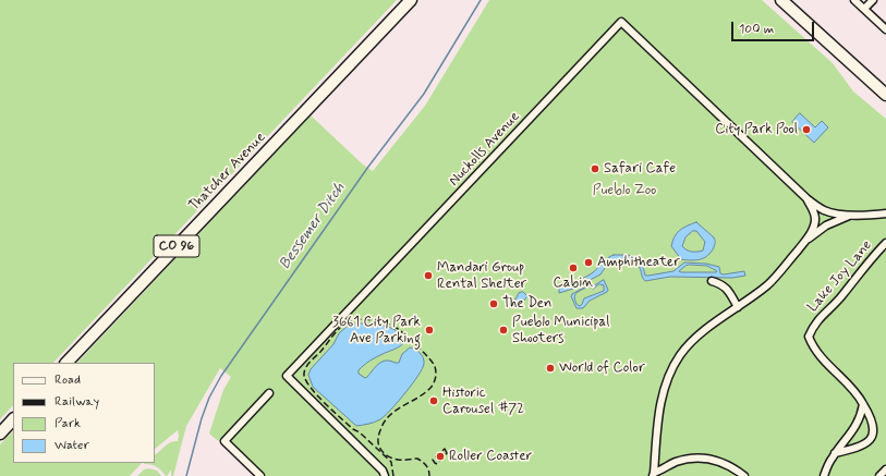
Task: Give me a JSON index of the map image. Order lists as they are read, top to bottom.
{
  "streets": {
    "main road": ["Thatcher Avenue", "CO 96"],
    "street": ["Nuckolls Avenue", "Lake Joy Lane"]
  },
  "water": ["Bessemer Ditch"],
  "parks": ["Pueblo Zoo"],
  "places": [
    "City Park Pool",
    "Safari Cafe",
    "Amphitheater",
    "Cabin",
    "Mandari Group Rental Shelter",
    "The Den",
    "3661 City Park Ave Parking",
    "Pueblo Municipal Shooters",
    "World of Color",
    "Historic Carousel #72",
    "Roller Coaster"
  ],
  "legend": [
    "Road",
    "Railway",
    "Park",
    "Water"
  ],
  "scale_bar": "100 m"
}
